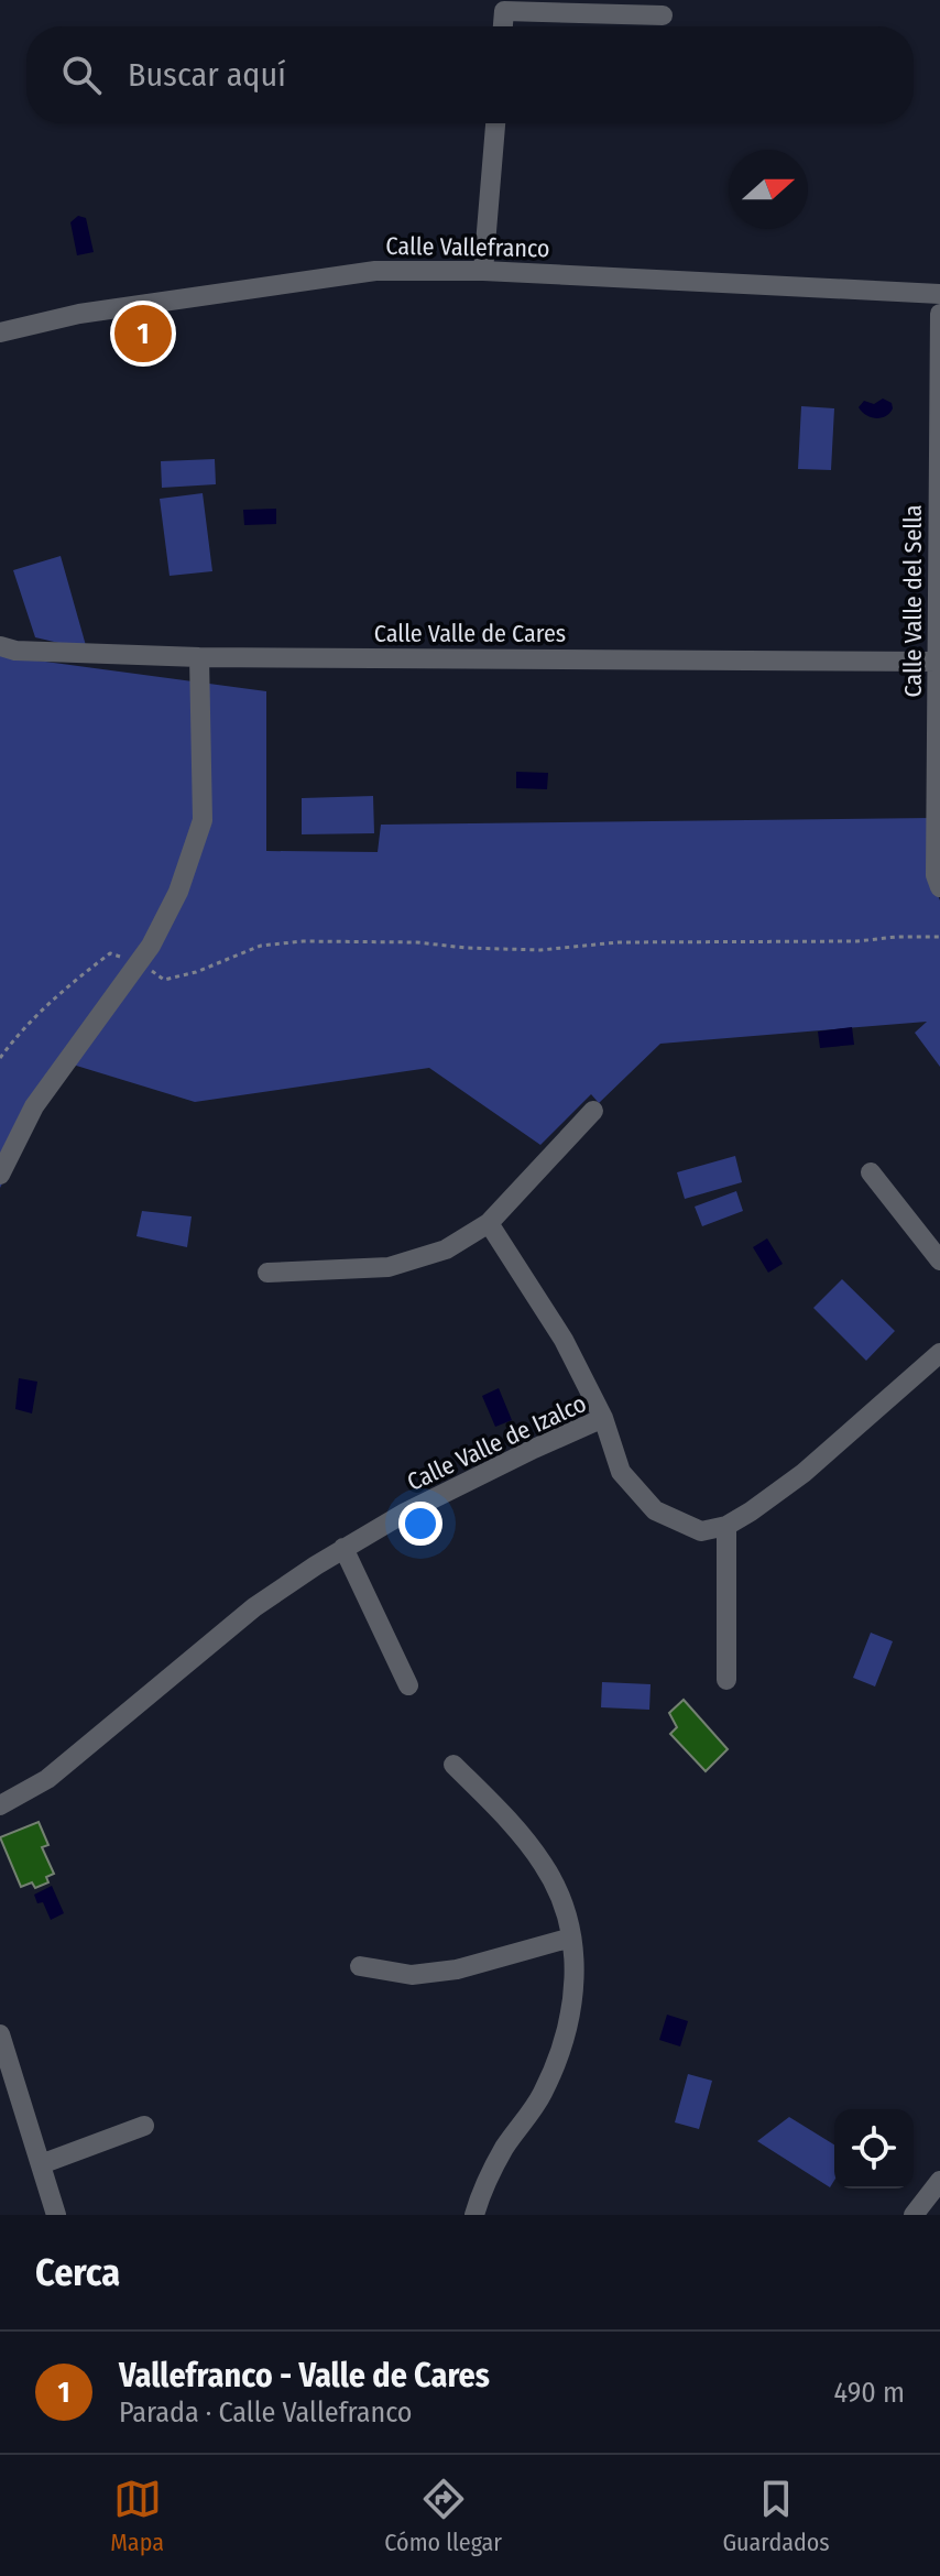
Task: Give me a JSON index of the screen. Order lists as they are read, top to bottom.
{
  "streets": {
    "street": [
      "Calle Vallefranco",
      "Calle Valle del Sella",
      "Calle Valle de Cares",
      "Calle Valle de Izalco"
    ]
  },
  "crossings": [
    ["Calle Valle del Sella", "Calle Valle de Cares"]
  ],
  "north": "right",
  "page": {
    "search": "Buscar aquí",
    "pins": "1",
    "heading": "Cerca",
    "list": [
      {
        "mark": "1",
        "name": "Vallefranco - Valle de Cares",
        "note": "Parada · Calle Vallefranco",
        "value": "490 m"
      }
    ],
    "nav": ["Mapa", "Cómo llegar", "Guardados"]
  }
}
